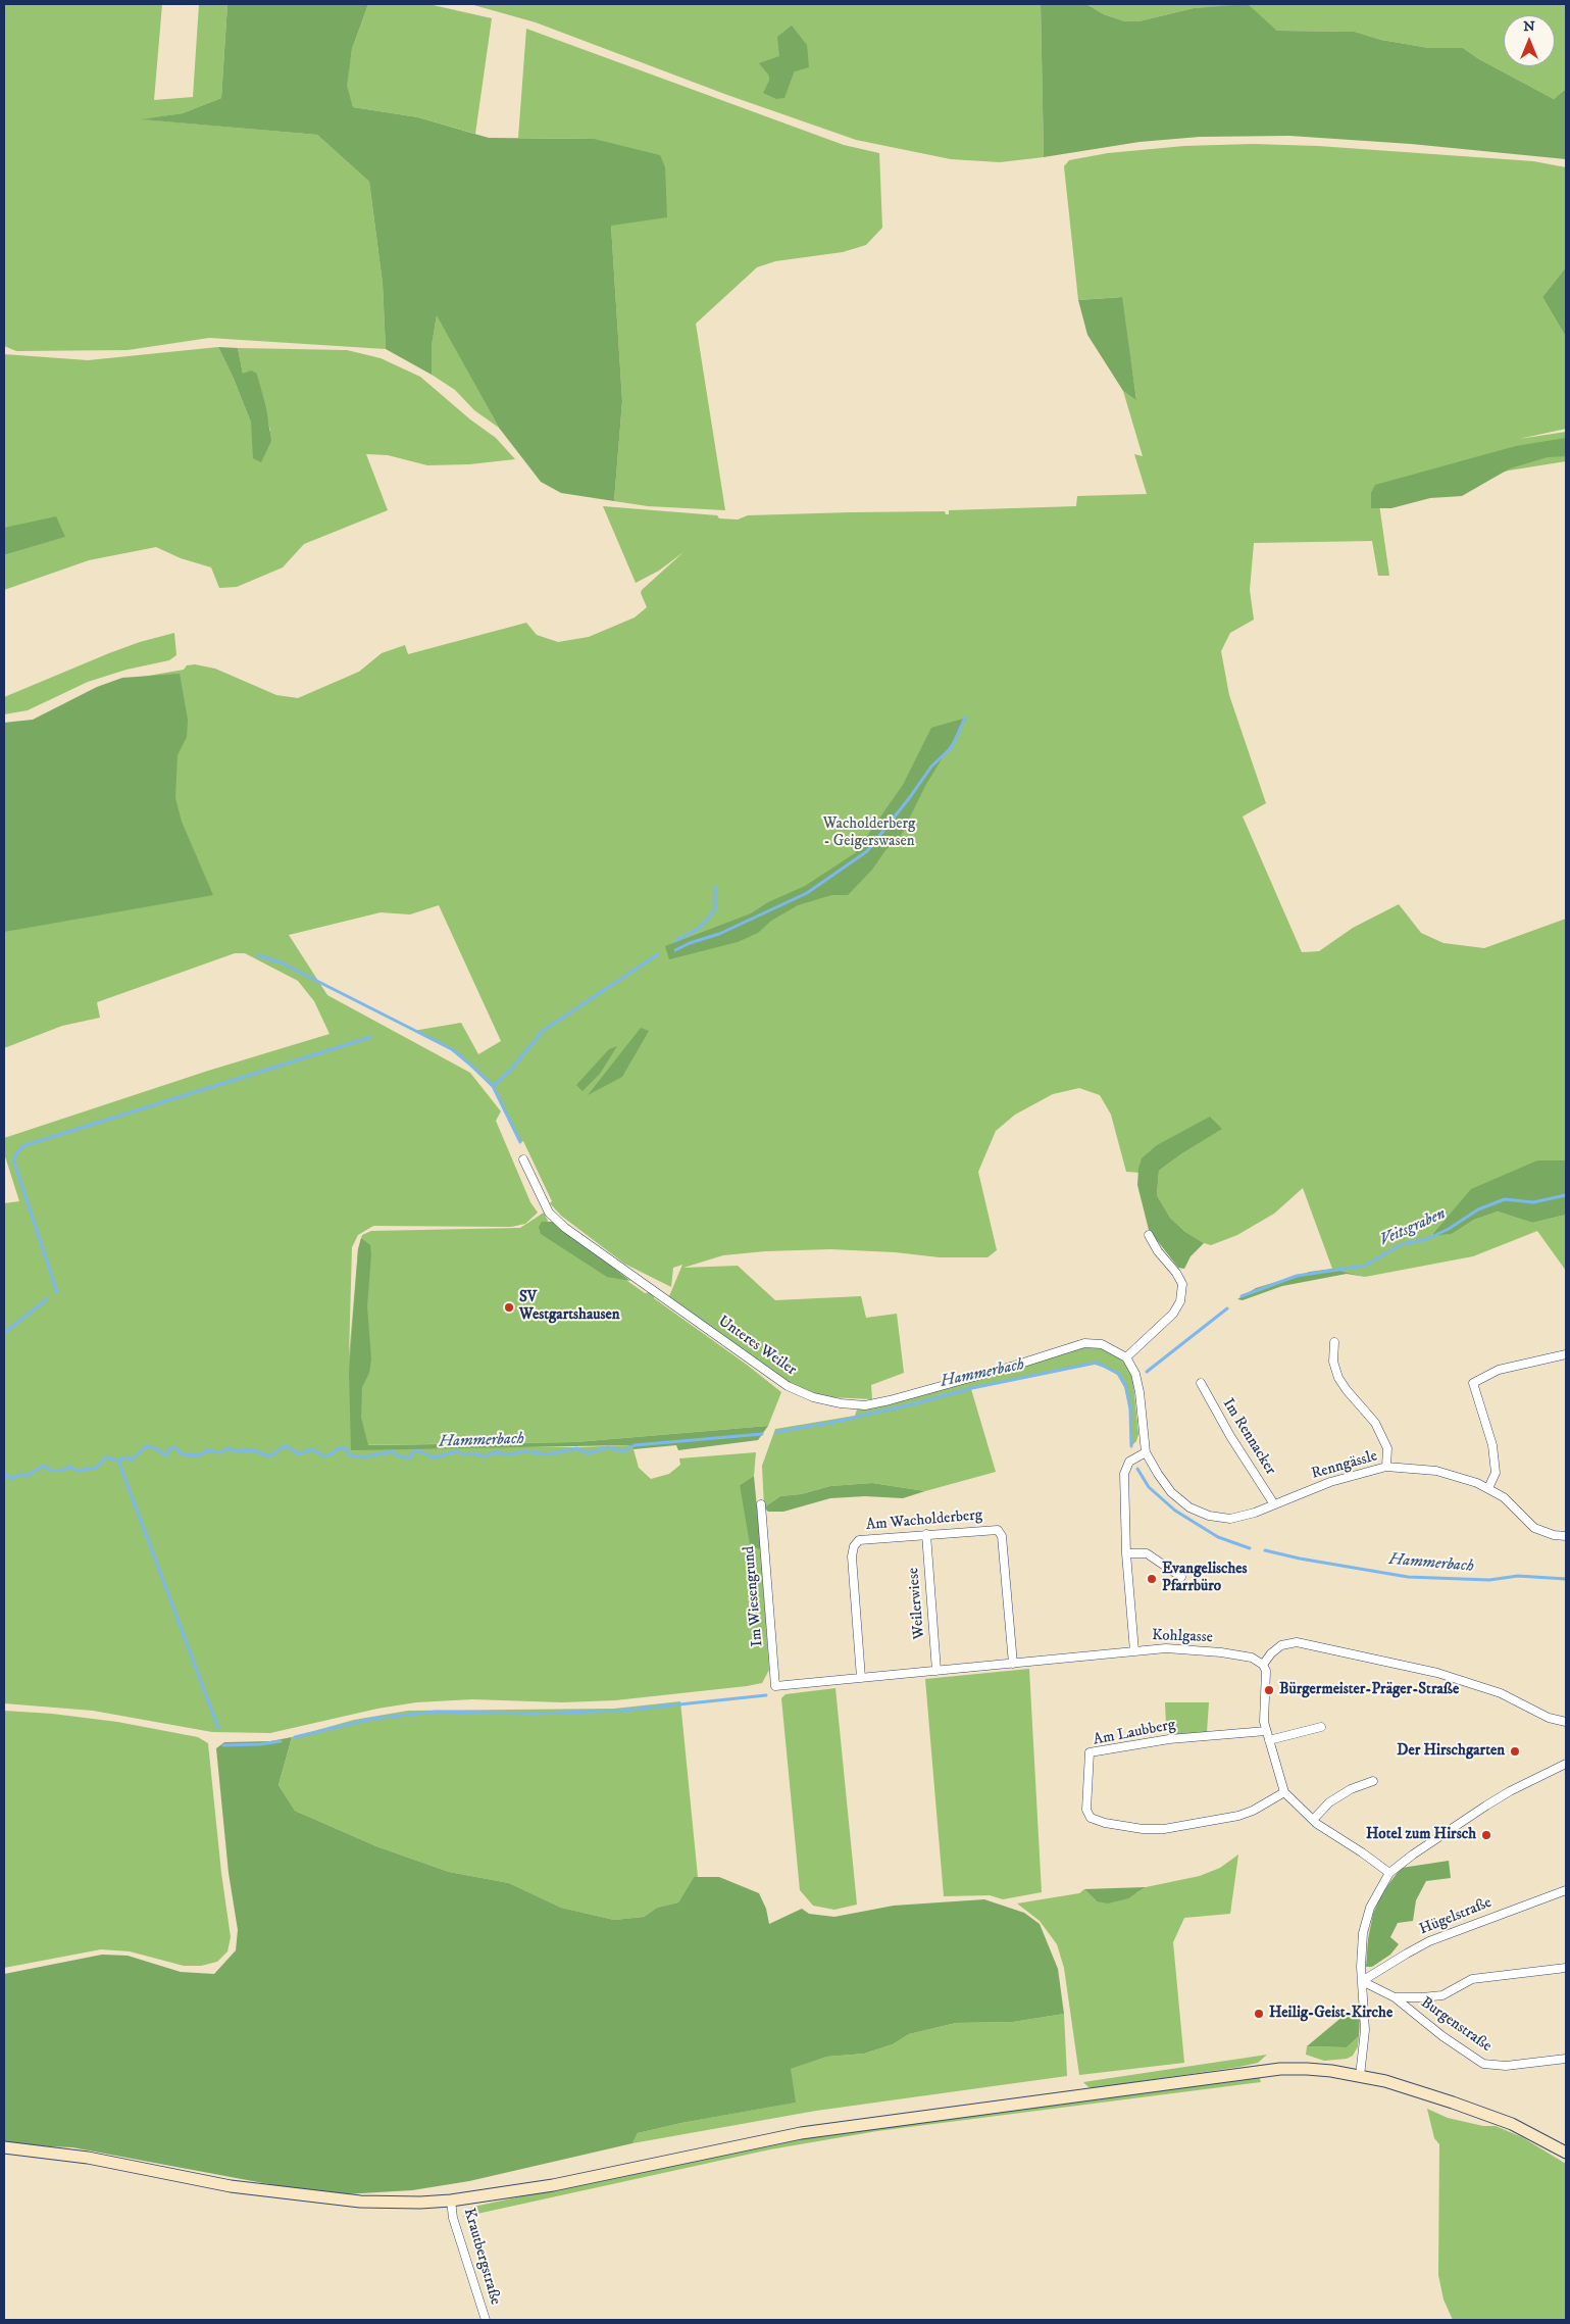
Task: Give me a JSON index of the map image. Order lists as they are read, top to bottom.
{
  "streets": {
    "street": [
      "Unteres Weiler",
      "Im Rennacker",
      "Renngässle",
      "Am Wacholderberg",
      "Im Wiesengrund",
      "Weilerwiese",
      "Kohlgasse",
      "Am Laubberg",
      "Hügelstraße",
      "Burgenstraße",
      "Krautbergstraße"
    ]
  },
  "crossings": [
    ["Im Rennacker", "Renngässle"],
    ["Am Wacholderberg", "Weilerwiese"],
    ["Am Wacholderberg", "Kohlgasse"],
    ["Im Wiesengrund", "Kohlgasse"],
    ["Weilerwiese", "Kohlgasse"],
    ["Hügelstraße", "Burgenstraße"]
  ],
  "water": ["Veitsgraben", "Hammerbach"],
  "parks": ["Wacholderberg - Geigerswasen"],
  "places": [
    "SV Westgartshausen",
    "Evangelisches Pfarrbüro",
    "Bürgermeister-Präger-Straße",
    "Der Hirschgarten",
    "Hotel zum Hirsch",
    "Heilig-Geist-Kirche"
  ],
  "north": "top"
}
